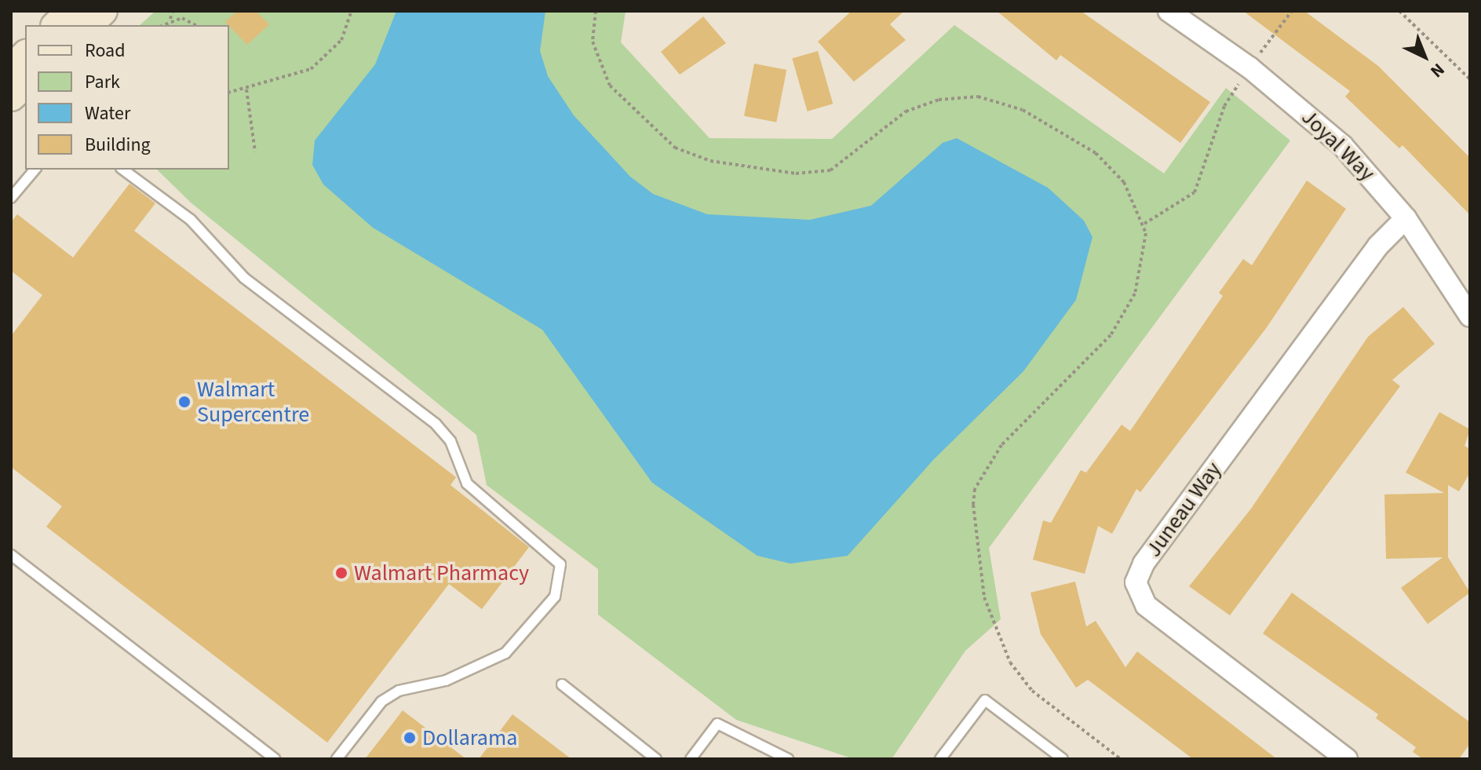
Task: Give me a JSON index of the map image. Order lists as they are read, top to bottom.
{
  "streets": {
    "street": ["Joyal Way", "Juneau Way"]
  },
  "crossings": [
    ["Joyal Way", "Juneau Way"]
  ],
  "places": ["Walmart Supercentre", "Walmart Pharmacy", "Dollarama"],
  "legend": [
    "Road",
    "Park",
    "Water",
    "Building"
  ],
  "north": "bottom right"
}
